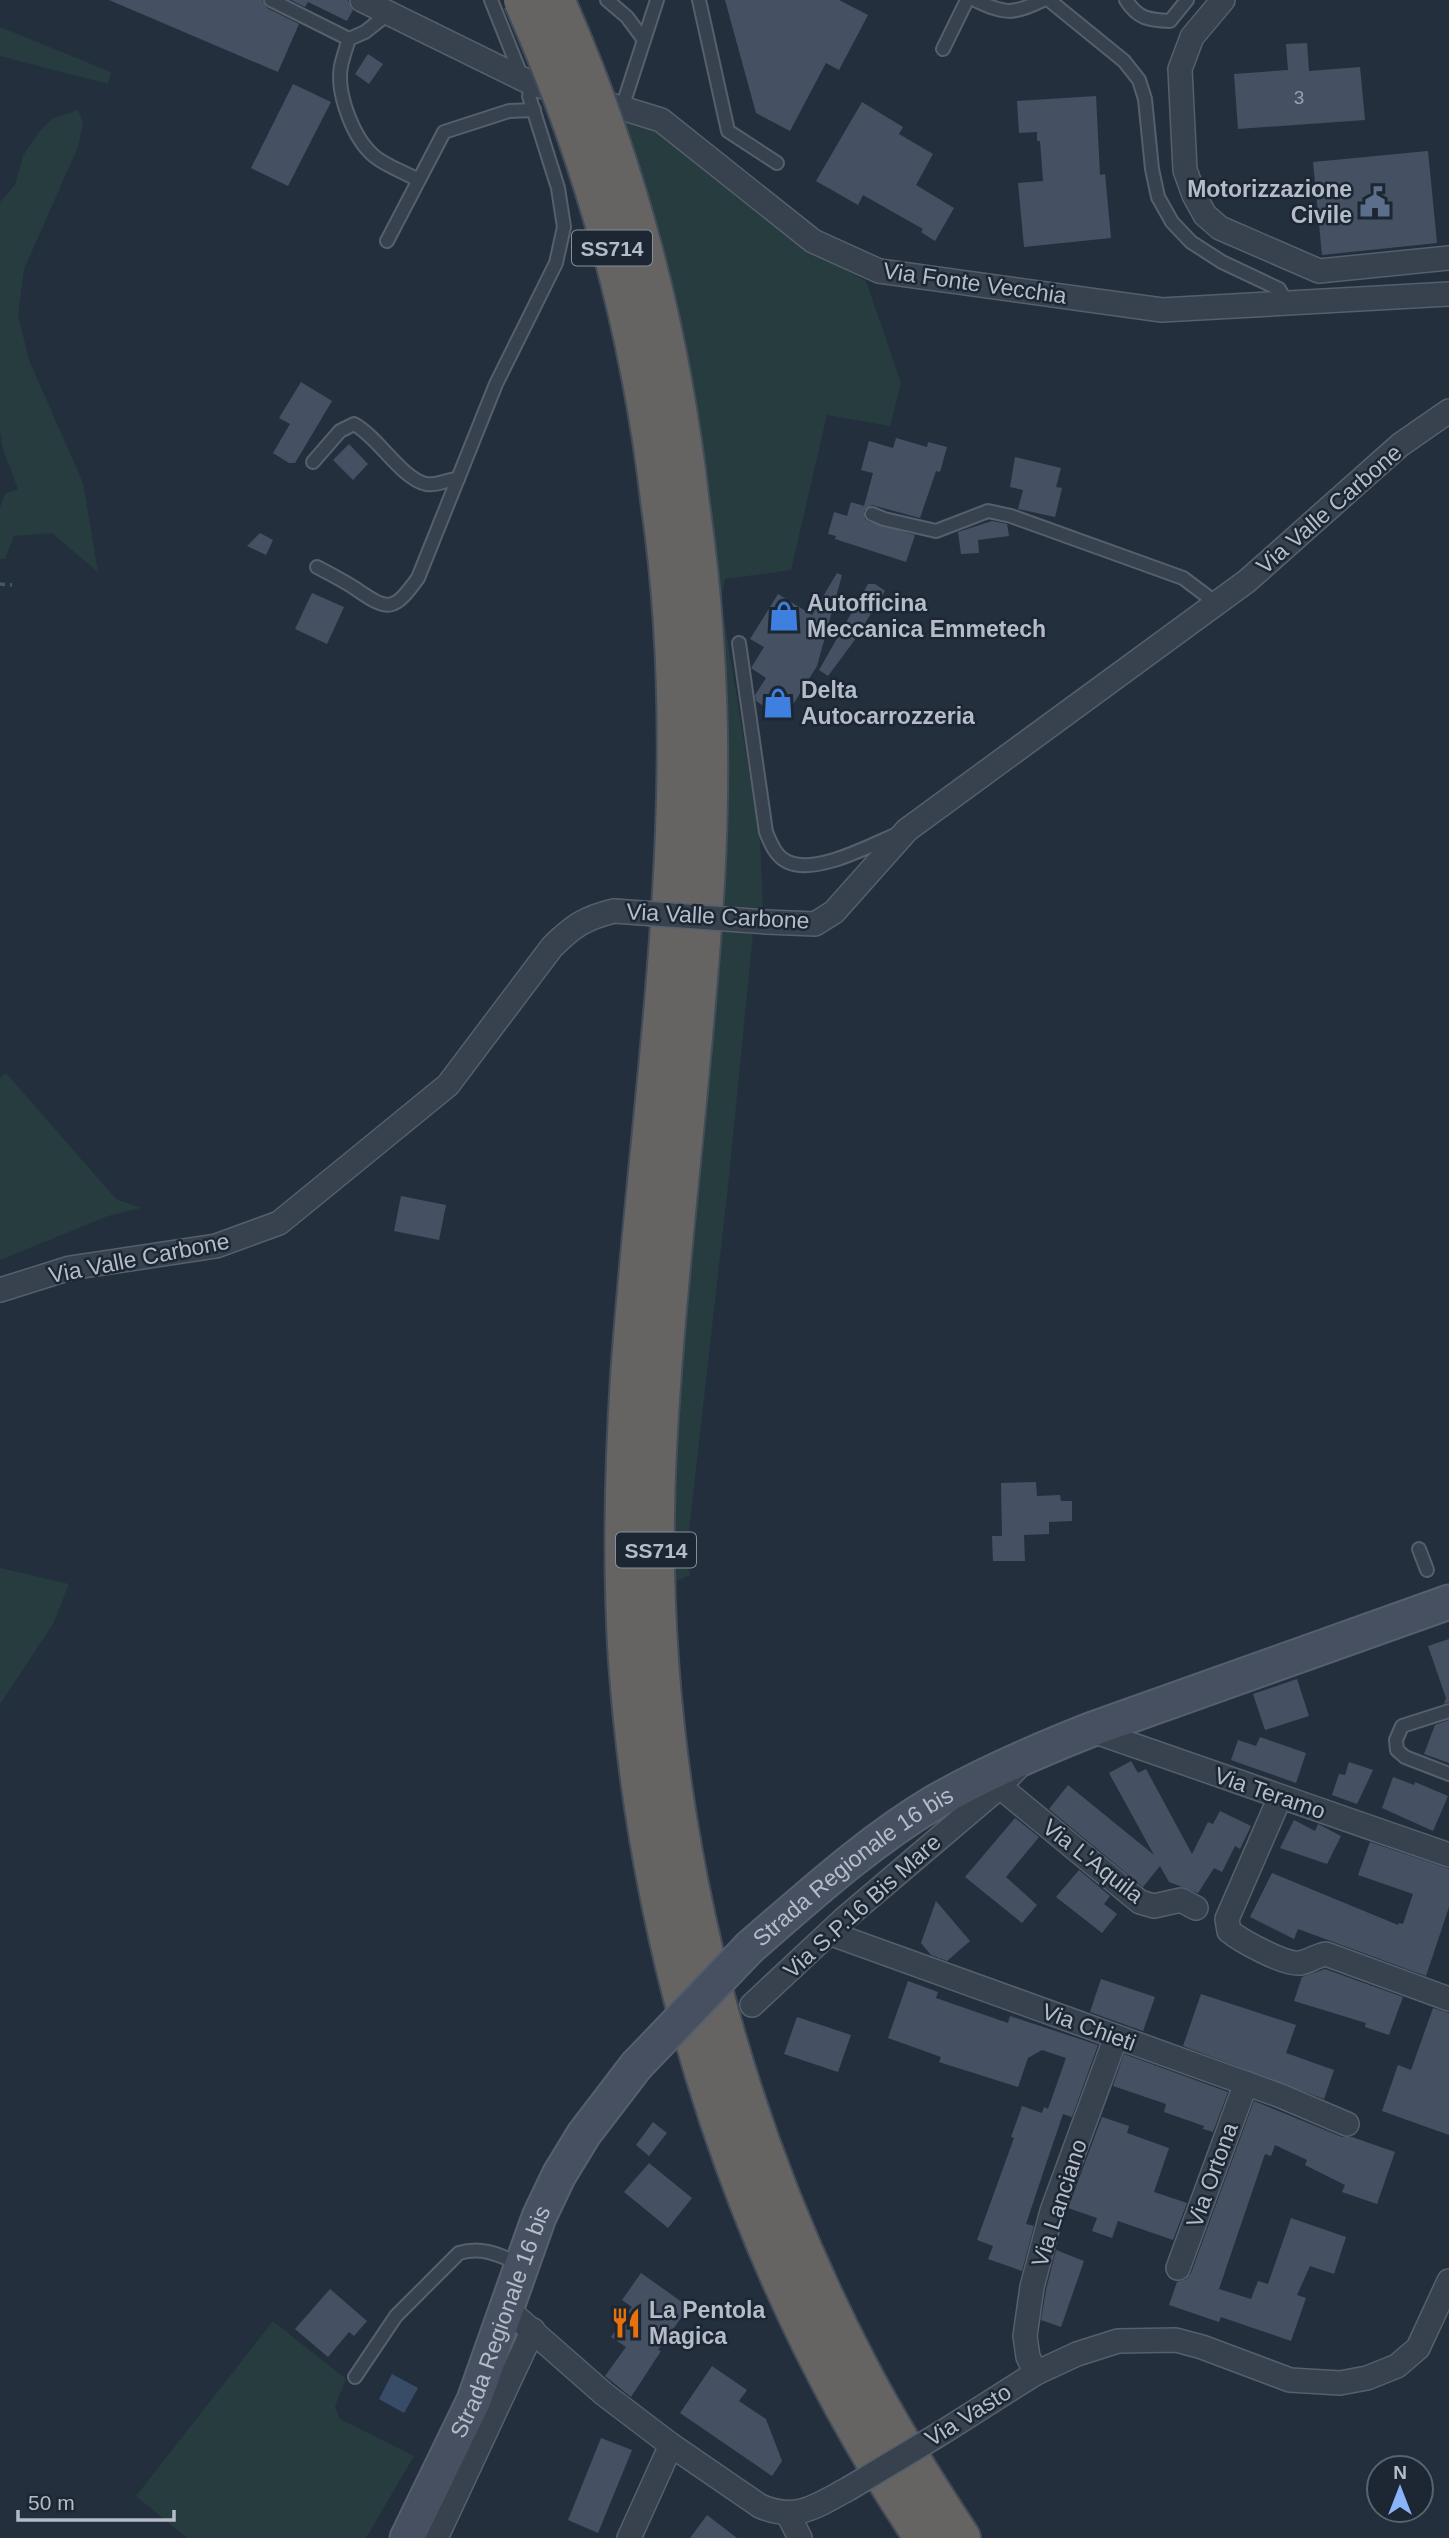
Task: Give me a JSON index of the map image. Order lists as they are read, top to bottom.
{
  "streets": {
    "highway": ["SS714"],
    "main road": ["Strada Regionale 16 bis"],
    "street": [
      "Via Fonte Vecchia",
      "Via Valle Carbone",
      "Via Teramo",
      "Via L'Aquila",
      "Via S.P.16 Bis Mare",
      "Via Chieti",
      "Via Ortona",
      "Via Lanciano",
      "Via Vasto"
    ]
  },
  "crossings": [
    ["Via Teramo", "Strada Regionale 16 bis"],
    ["Via L'Aquila", "Strada Regionale 16 bis"],
    ["Via L'Aquila", "Via S.P.16 Bis Mare"],
    ["Strada Regionale 16 bis", "Via S.P.16 Bis Mare"],
    ["Via S.P.16 Bis Mare", "Via Chieti"],
    ["Via Chieti", "Via Ortona"],
    ["Via Chieti", "Via Lanciano"],
    ["Via Lanciano", "Via Vasto"]
  ],
  "places": {
    "public building": ["Motorizzazione Civile"],
    "shop": ["Autofficina Meccanica Emmetech", "Delta Autocarrozzeria"],
    "restaurant": ["La Pentola Magica"]
  },
  "house_numbers": ["3"],
  "scale_bar": "50 m",
  "north": "top"
}
